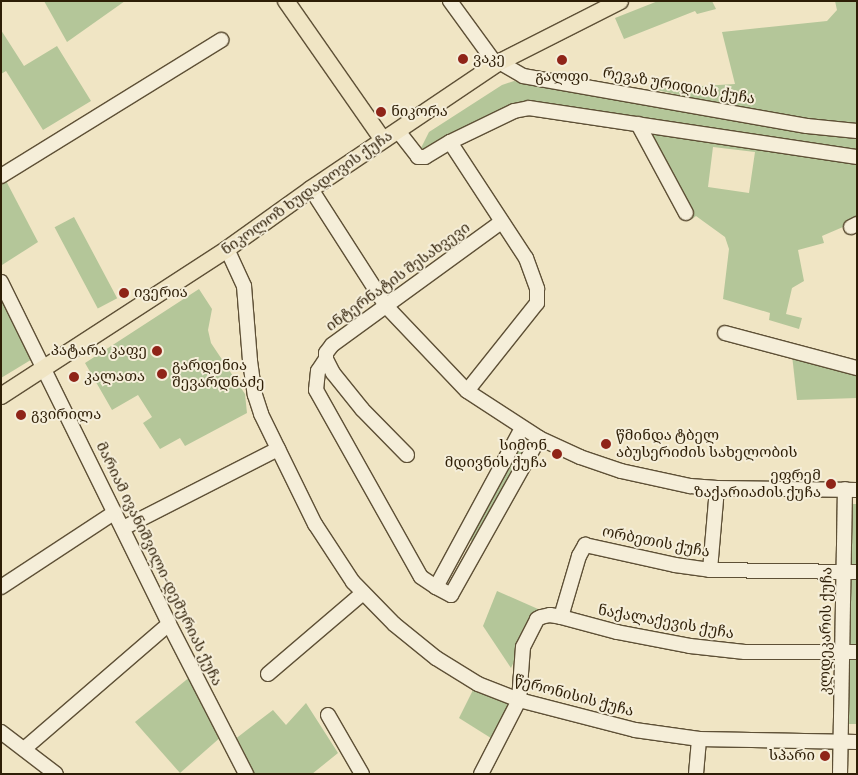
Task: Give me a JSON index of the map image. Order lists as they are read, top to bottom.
{
  "streets": {
    "main road": ["ნიკოლოზ ხუდადოვის ქუჩა"],
    "street": [
      "რევაზ ურიდიას ქუჩა",
      "ინტერნატის შესახვევი",
      "ორბეთის ქუჩა",
      "მარიამ ივანიშვილი-დემურიას ქუჩა",
      "ნაქალაქევის ქუჩა",
      "კლდეკარის ქუჩა",
      "წერონისის ქუჩა"
    ]
  },
  "crossings": [
    ["რევაზ ურიდიას ქუჩა", "ნიკოლოზ ხუდადოვის ქუჩა"],
    ["ნიკოლოზ ხუდადოვის ქუჩა", "მარიამ ივანიშვილი-დემურიას ქუჩა"],
    ["ნიკოლოზ ხუდადოვის ქუჩა", "წერონისის ქუჩა"],
    ["ორბეთის ქუჩა", "ნაქალაქევის ქუჩა"],
    ["ორბეთის ქუჩა", "კლდეკარის ქუჩა"],
    ["ნაქალაქევის ქუჩა", "კლდეკარის ქუჩა"],
    ["ნაქალაქევის ქუჩა", "წერონისის ქუჩა"],
    ["კლდეკარის ქუჩა", "წერონისის ქუჩა"]
  ],
  "places": [
    "ვაკე",
    "გალფი",
    "ნიკორა",
    "ივერია",
    "პატარა კაფე",
    "გარდენია შევარდნაძე",
    "კალათა",
    "გვირილა",
    "წმინდა ტბელ აბუსერიძის სახელობის",
    "სიმონ მდივნის ქუჩა",
    "ეფრემ ზაქარიაძის ქუჩა",
    "სპარი"
  ]
}
